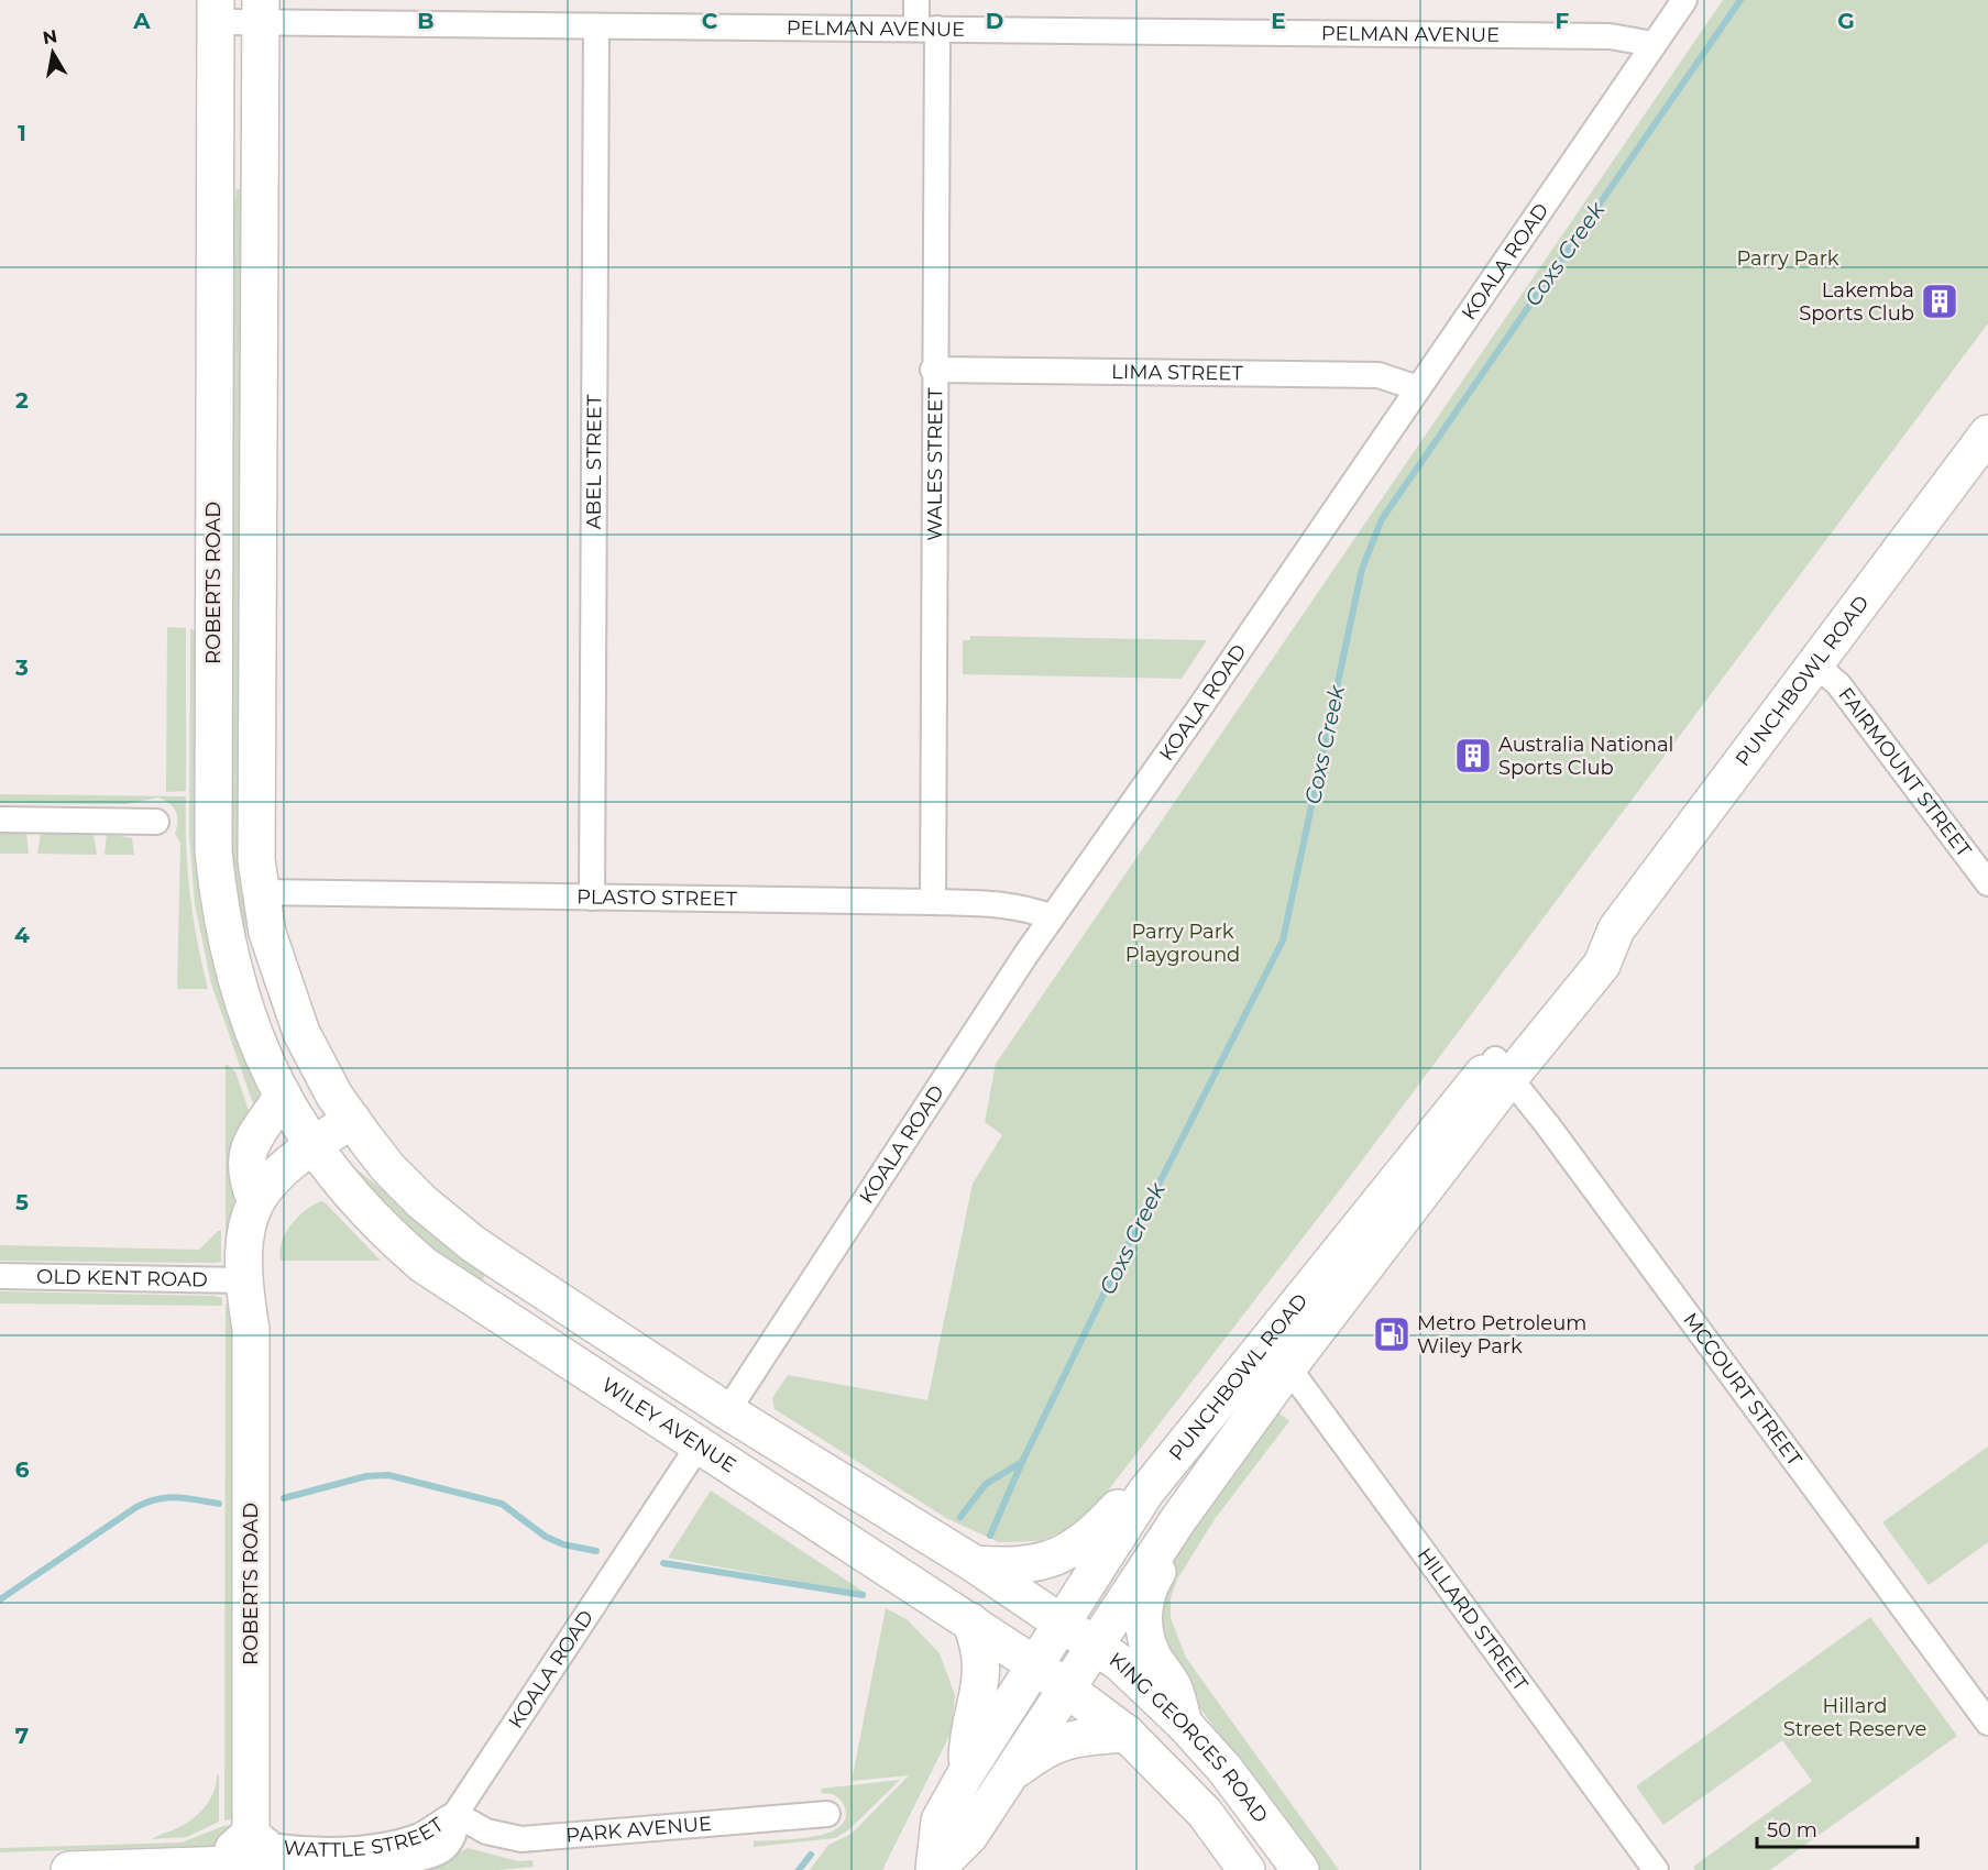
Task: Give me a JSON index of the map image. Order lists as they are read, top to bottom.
{
  "streets": {
    "main road": [
      "ROBERTS ROAD",
      "PUNCHBOWL ROAD",
      "WILEY AVENUE",
      "KING GEORGES ROAD",
      "WATTLE STREET"
    ],
    "street": [
      "PELMAN AVENUE",
      "KOALA ROAD",
      "LIMA STREET",
      "ABEL STREET",
      "WALES STREET",
      "FAIRMOUNT STREET",
      "PLASTO STREET",
      "OLD KENT ROAD",
      "MCCOURT STREET",
      "HILLARD STREET",
      "PARK AVENUE"
    ]
  },
  "crossings": [
    ["PELMAN AVENUE", "KOALA ROAD"],
    ["PELMAN AVENUE", "ABEL STREET"],
    ["PELMAN AVENUE", "WALES STREET"],
    ["PELMAN AVENUE", "ROBERTS ROAD"],
    ["KOALA ROAD", "LIMA STREET"],
    ["KOALA ROAD", "PLASTO STREET"],
    ["KOALA ROAD", "WILEY AVENUE"],
    ["KOALA ROAD", "PARK AVENUE"],
    ["KOALA ROAD", "WATTLE STREET"],
    ["LIMA STREET", "WALES STREET"],
    ["ABEL STREET", "PLASTO STREET"],
    ["WALES STREET", "PLASTO STREET"],
    ["ROBERTS ROAD", "OLD KENT ROAD"],
    ["ROBERTS ROAD", "WILEY AVENUE"],
    ["ROBERTS ROAD", "WATTLE STREET"],
    ["PUNCHBOWL ROAD", "FAIRMOUNT STREET"],
    ["PUNCHBOWL ROAD", "MCCOURT STREET"],
    ["PUNCHBOWL ROAD", "WILEY AVENUE"],
    ["PUNCHBOWL ROAD", "HILLARD STREET"],
    ["PUNCHBOWL ROAD", "KING GEORGES ROAD"],
    ["WILEY AVENUE", "KING GEORGES ROAD"],
    ["PARK AVENUE", "WATTLE STREET"]
  ],
  "water": ["Coxs Creek"],
  "parks": ["Parry Park", "Parry Park Playground", "Hillard Street Reserve"],
  "places": {
    "building": ["Lakemba Sports Club", "Australia National Sports Club"],
    "fuel station": ["Metro Petroleum Wiley Park"]
  },
  "scale_bar": "50 m",
  "north": "top",
  "grid": {
    "columns": [
      "A",
      "B",
      "C",
      "D",
      "E",
      "F",
      "G"
    ],
    "rows": [
      "1",
      "2",
      "3",
      "4",
      "5",
      "6",
      "7"
    ]
  }
}
